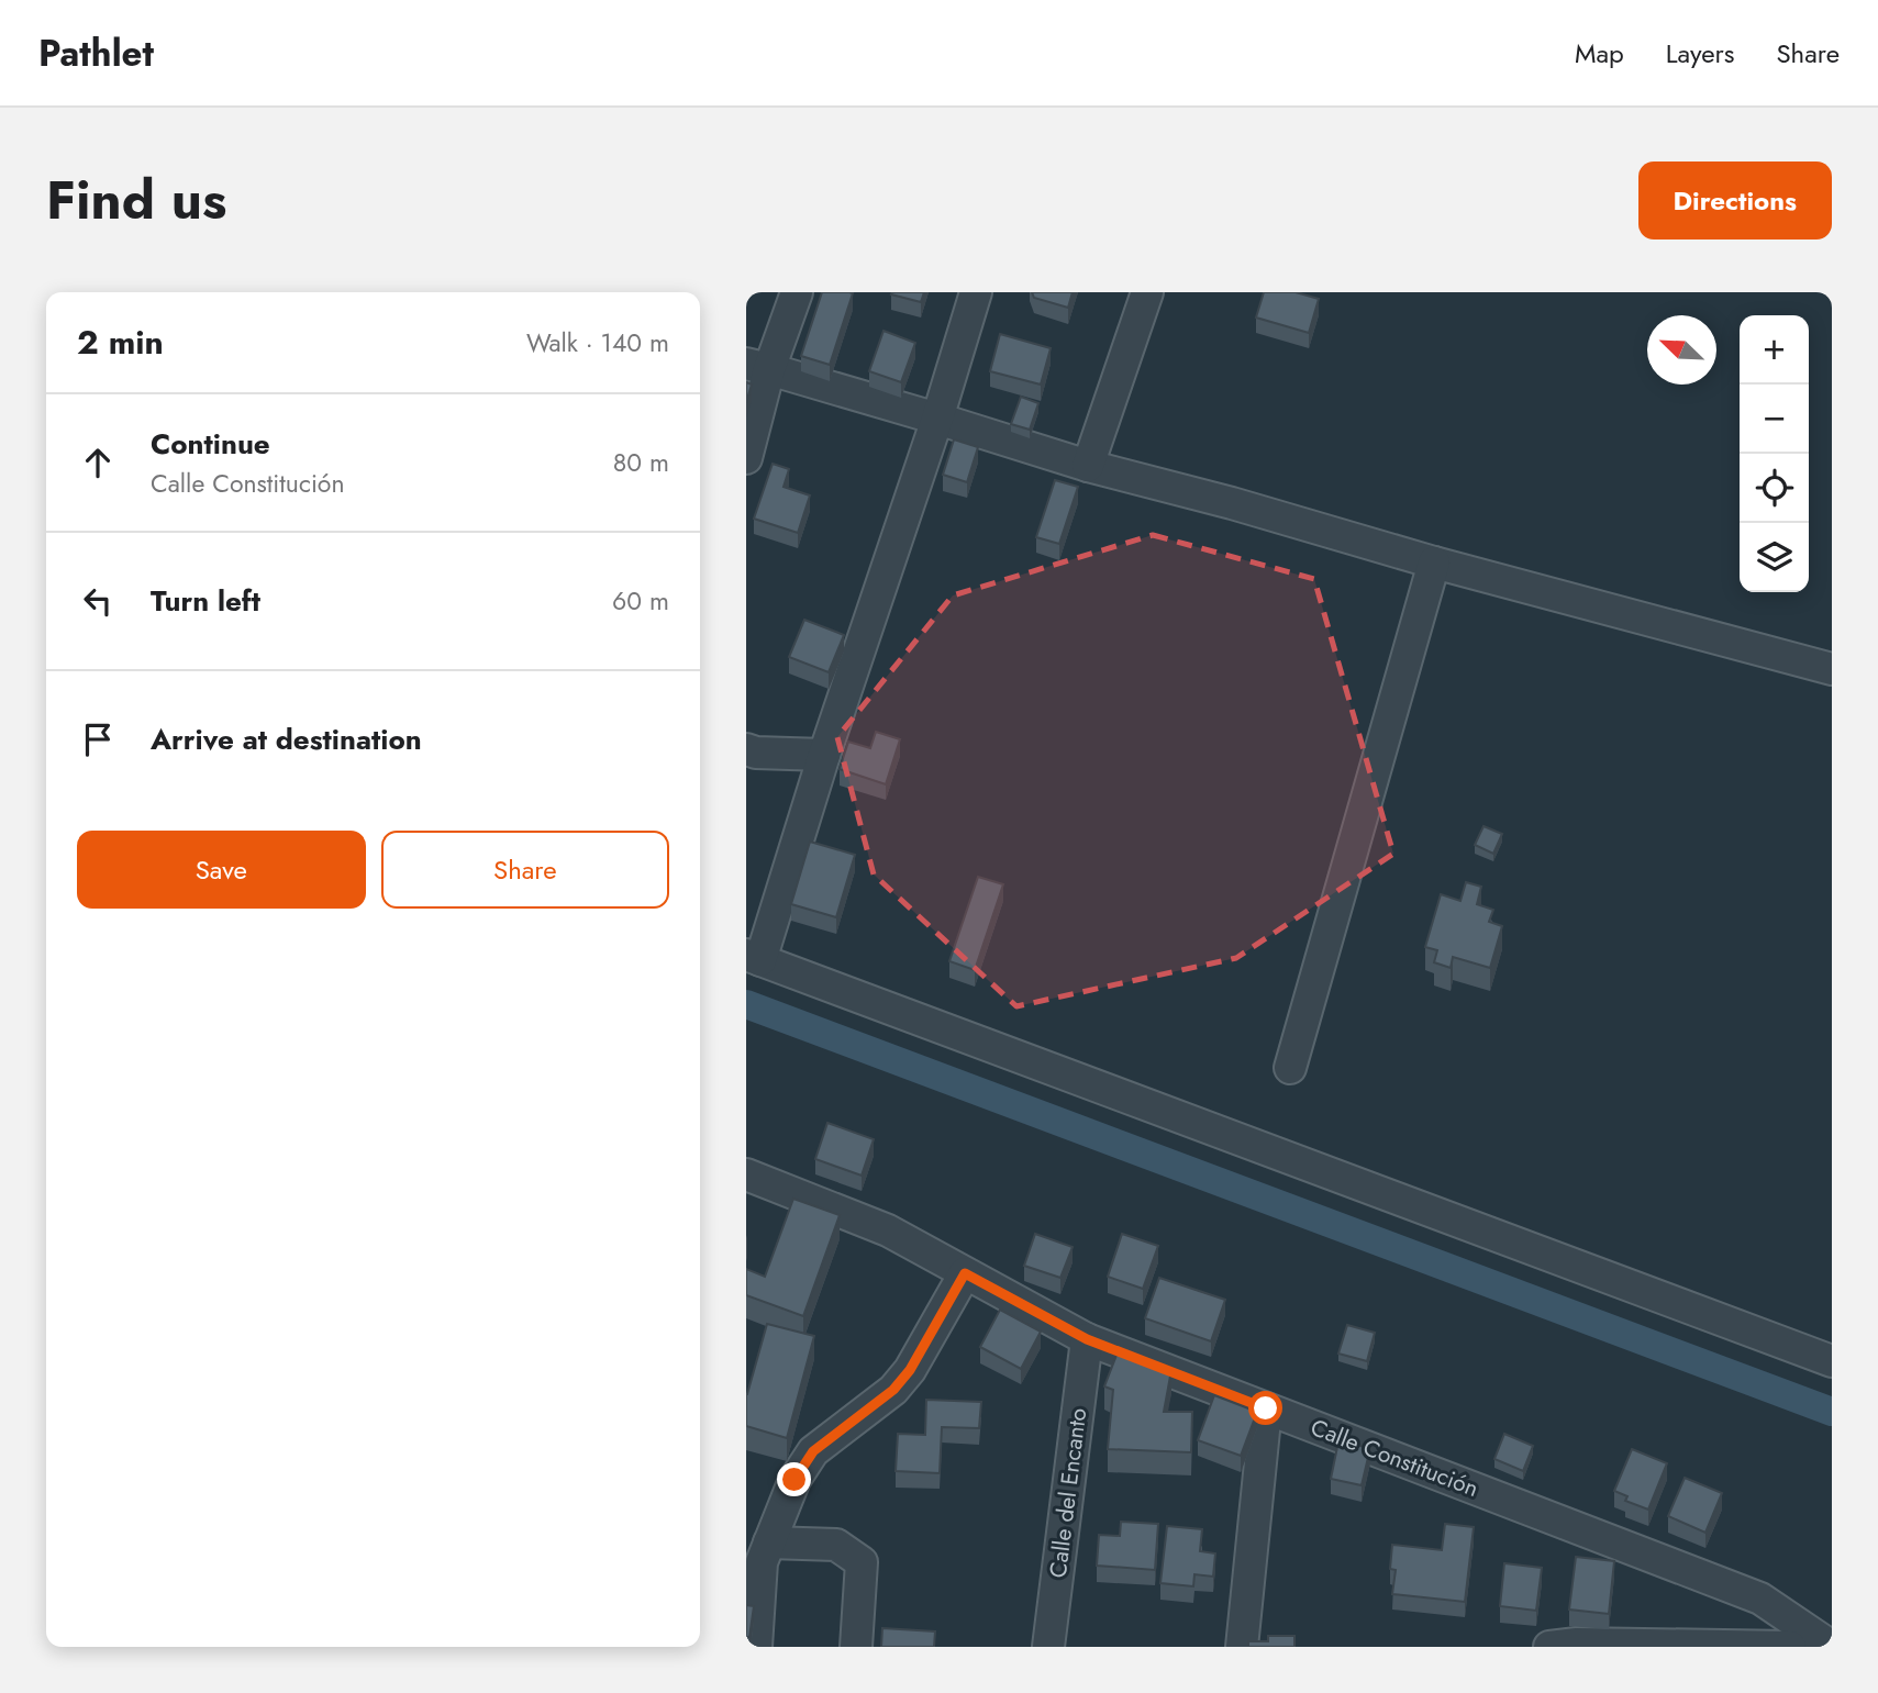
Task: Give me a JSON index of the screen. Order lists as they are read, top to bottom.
{
  "streets": {
    "street": ["Calle Constitución", "Calle del Encanto"]
  },
  "crossings": [
    ["Calle Constitución", "Calle del Encanto"]
  ],
  "north": "top left",
  "page": {
    "header": "Pathlet",
    "nav": ["Map", "Layers", "Share"],
    "title": "Find us",
    "buttons": [
      "Directions",
      ["Save", "Share"]
    ],
    "heading": ["2 min", "Walk · 140 m"],
    "map_buttons": ["+", "−"],
    "list": [
      ["Continue", "Calle Constitución", "80 m"],
      ["Turn left", "60 m"],
      "Arrive at destination"
    ]
  }
}
